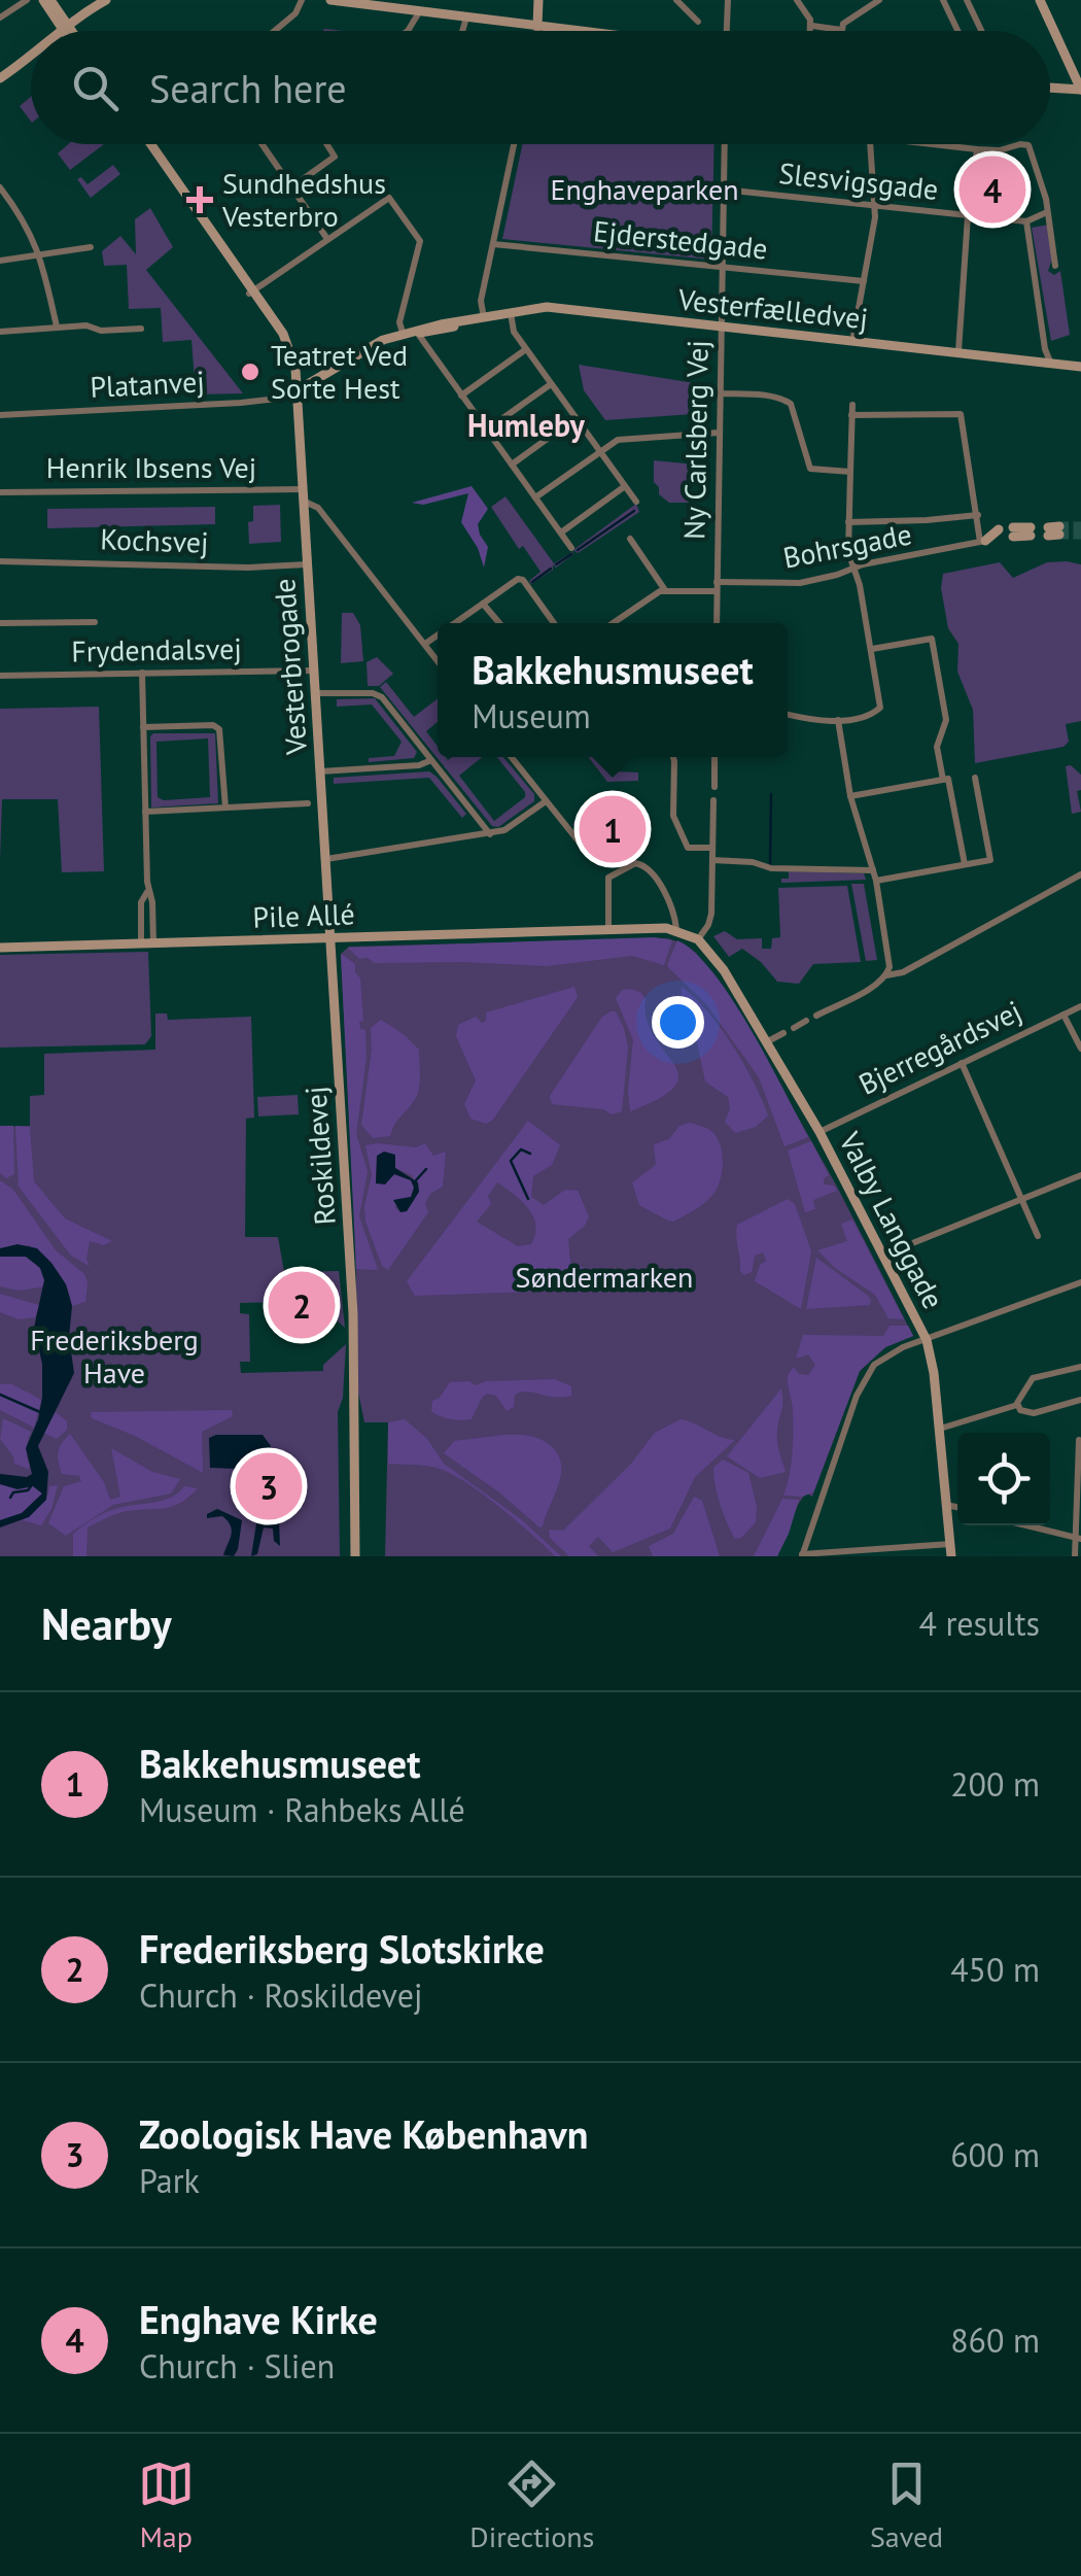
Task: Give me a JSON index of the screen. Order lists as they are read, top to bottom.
{
  "streets": {
    "street": [
      "Slesvigsgade",
      "Ejderstedgade",
      "Vesterfælledvej",
      "Platanvej",
      "Ny Carlsberg Vej",
      "Henrik Ibsens Vej",
      "Kochsvej",
      "Bohrsgade",
      "Frydendalsvej",
      "Vesterbrogade",
      "Pile Allé",
      "Bjerregårdsvej",
      "Roskildevej",
      "Valby Langgade"
    ]
  },
  "crossings": [
    ["Slesvigsgade", "Ny Carlsberg Vej"],
    ["Ejderstedgade", "Ny Carlsberg Vej"],
    ["Vesterfælledvej", "Platanvej"],
    ["Vesterfælledvej", "Ny Carlsberg Vej"],
    ["Vesterfælledvej", "Vesterbrogade"],
    ["Platanvej", "Vesterbrogade"],
    ["Ny Carlsberg Vej", "Bohrsgade"],
    ["Henrik Ibsens Vej", "Vesterbrogade"],
    ["Kochsvej", "Vesterbrogade"],
    ["Frydendalsvej", "Vesterbrogade"],
    ["Vesterbrogade", "Pile Allé"],
    ["Vesterbrogade", "Roskildevej"],
    ["Pile Allé", "Roskildevej"],
    ["Pile Allé", "Valby Langgade"],
    ["Bjerregårdsvej", "Valby Langgade"]
  ],
  "districts": ["Humleby"],
  "parks": ["Enghaveparken", "Søndermarken", "Frederiksberg Have"],
  "places": {
    "health": ["Sundhedshus Vesterbro"],
    "other": ["Teatret Ved Sorte Hest"]
  },
  "page": {
    "search": "Search here",
    "pins": [
      "4",
      "1",
      "2",
      "3"
    ],
    "popup": ["Bakkehusmuseet", "Museum"],
    "heading": ["Nearby", "4 results"],
    "list": [
      {
        "mark": "1",
        "name": "Bakkehusmuseet",
        "note": "Museum · Rahbeks Allé",
        "value": "200 m"
      },
      {
        "mark": "2",
        "name": "Frederiksberg Slotskirke",
        "note": "Church · Roskildevej",
        "value": "450 m"
      },
      {
        "mark": "3",
        "name": "Zoologisk Have København",
        "note": "Park",
        "value": "600 m"
      },
      {
        "mark": "4",
        "name": "Enghave Kirke",
        "note": "Church · Slien",
        "value": "860 m"
      }
    ],
    "nav": ["Map", "Directions", "Saved"]
  }
}
